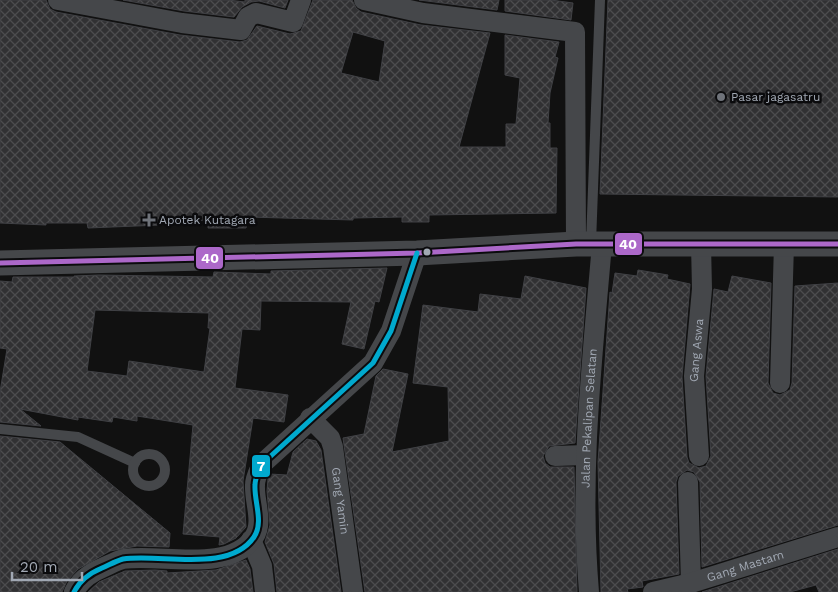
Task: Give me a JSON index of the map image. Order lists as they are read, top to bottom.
{
  "streets": {
    "street": [
      "Gang Aswa",
      "Jalan Pekalipan Selatan",
      "Gang Yamin",
      "Gang Mastam"
    ]
  },
  "places": {
    "other": ["Pasar jagasatru"],
    "health": ["Apotek Kutagara"]
  },
  "lines": ["transit line 40", "transit line 7"],
  "scale_bar": "20 m"
}
